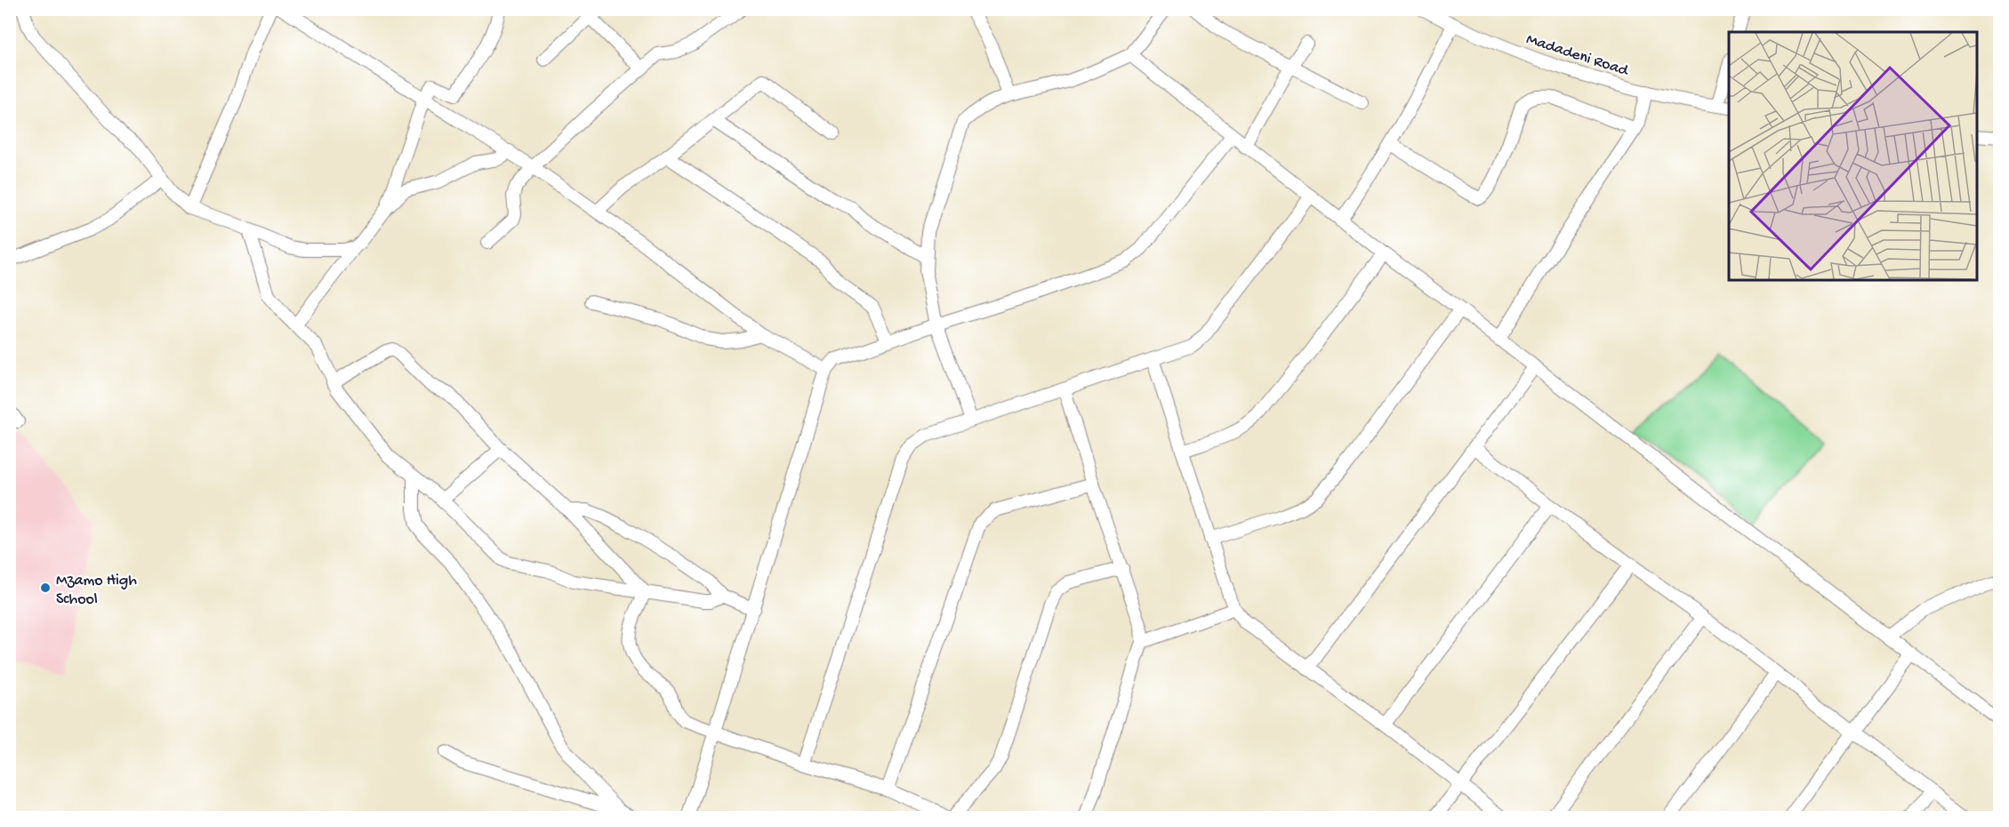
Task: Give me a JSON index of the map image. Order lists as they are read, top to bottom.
{
  "streets": {
    "street": ["Madadeni Road"]
  },
  "places": ["Mzamo High School"]
}
